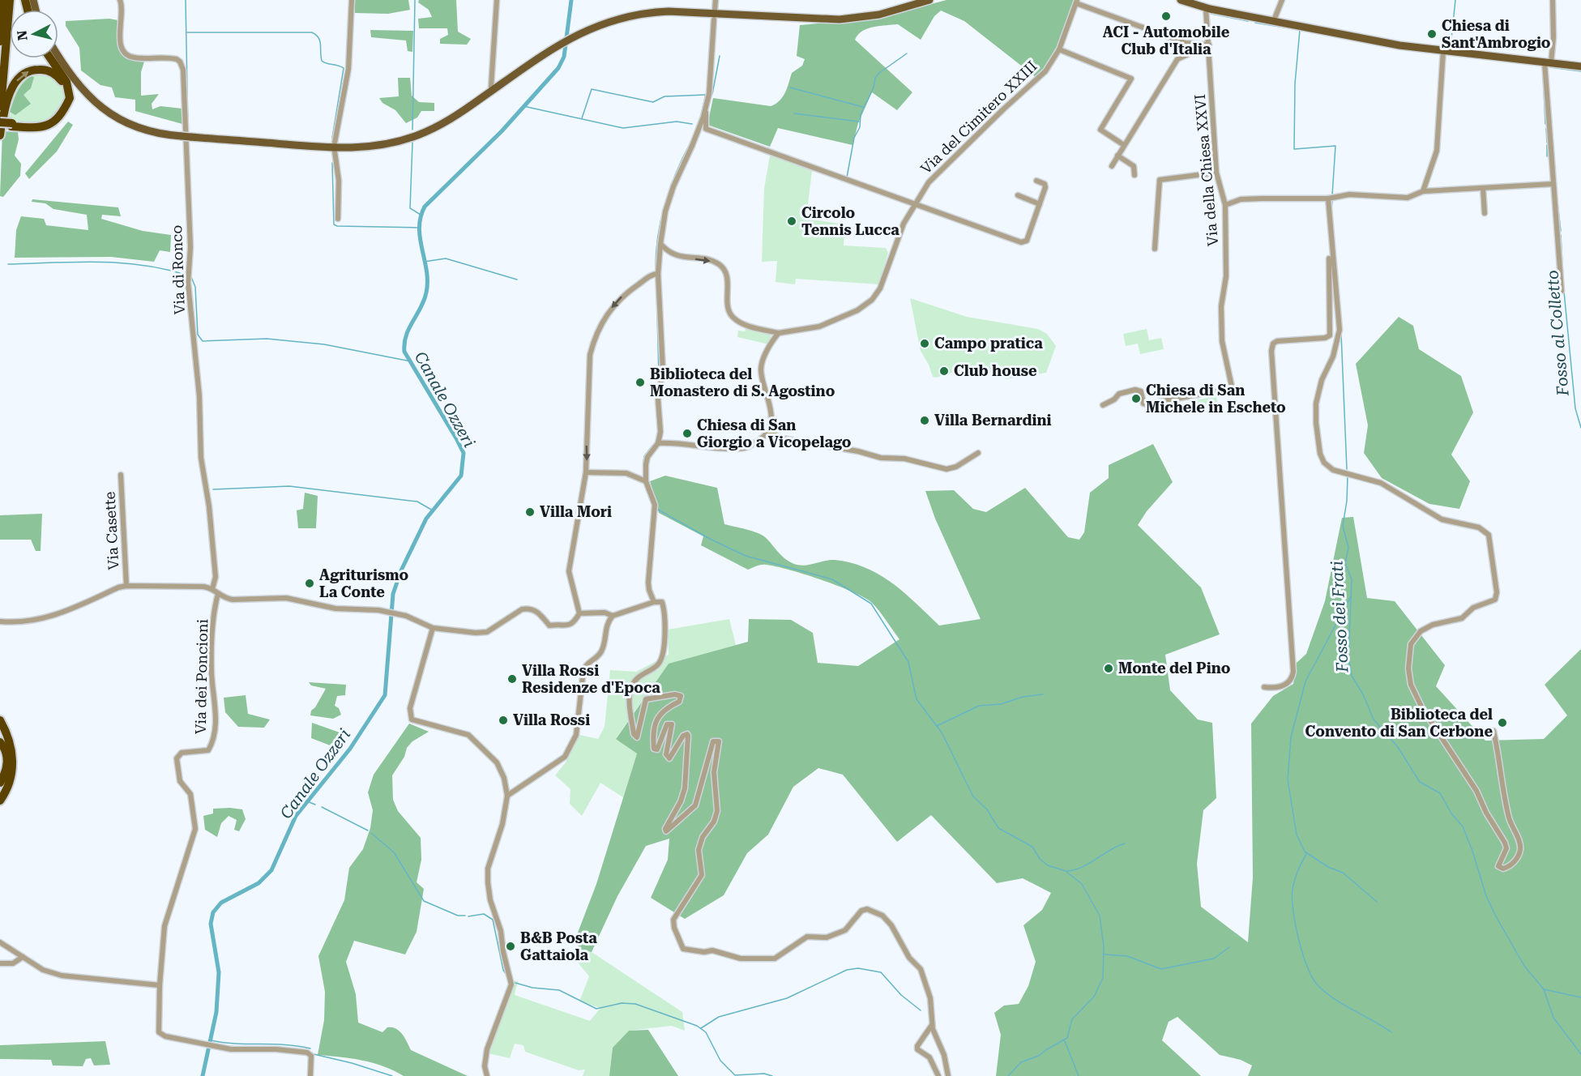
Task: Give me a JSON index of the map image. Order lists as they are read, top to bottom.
{
  "streets": {
    "street": [
      "Via del Cimitero XXIII",
      "Via della Chiesa XXVI",
      "Via di Ronco",
      "Via Casette",
      "Via dei Poncioni"
    ]
  },
  "water": ["Fosso al Colletto", "Canale Ozzeri", "Fosso dei Frati"],
  "places": [
    "ACI - Automobile Club d'Italia",
    "Chiesa di Sant'Ambrogio",
    "Circolo Tennis Lucca",
    "Campo pratica",
    "Club house",
    "Biblioteca del Monastero di S. Agostino",
    "Chiesa di San Michele in Escheto",
    "Villa Bernardini",
    "Chiesa di San Giorgio a Vicopelago",
    "Villa Mori",
    "Agriturismo La Conte",
    "Monte del Pino",
    "Villa Rossi Residenze d'Epoca",
    "Villa Rossi",
    "Biblioteca del Convento di San Cerbone",
    "B&B Posta Gattaiola"
  ],
  "north": "left"
}
